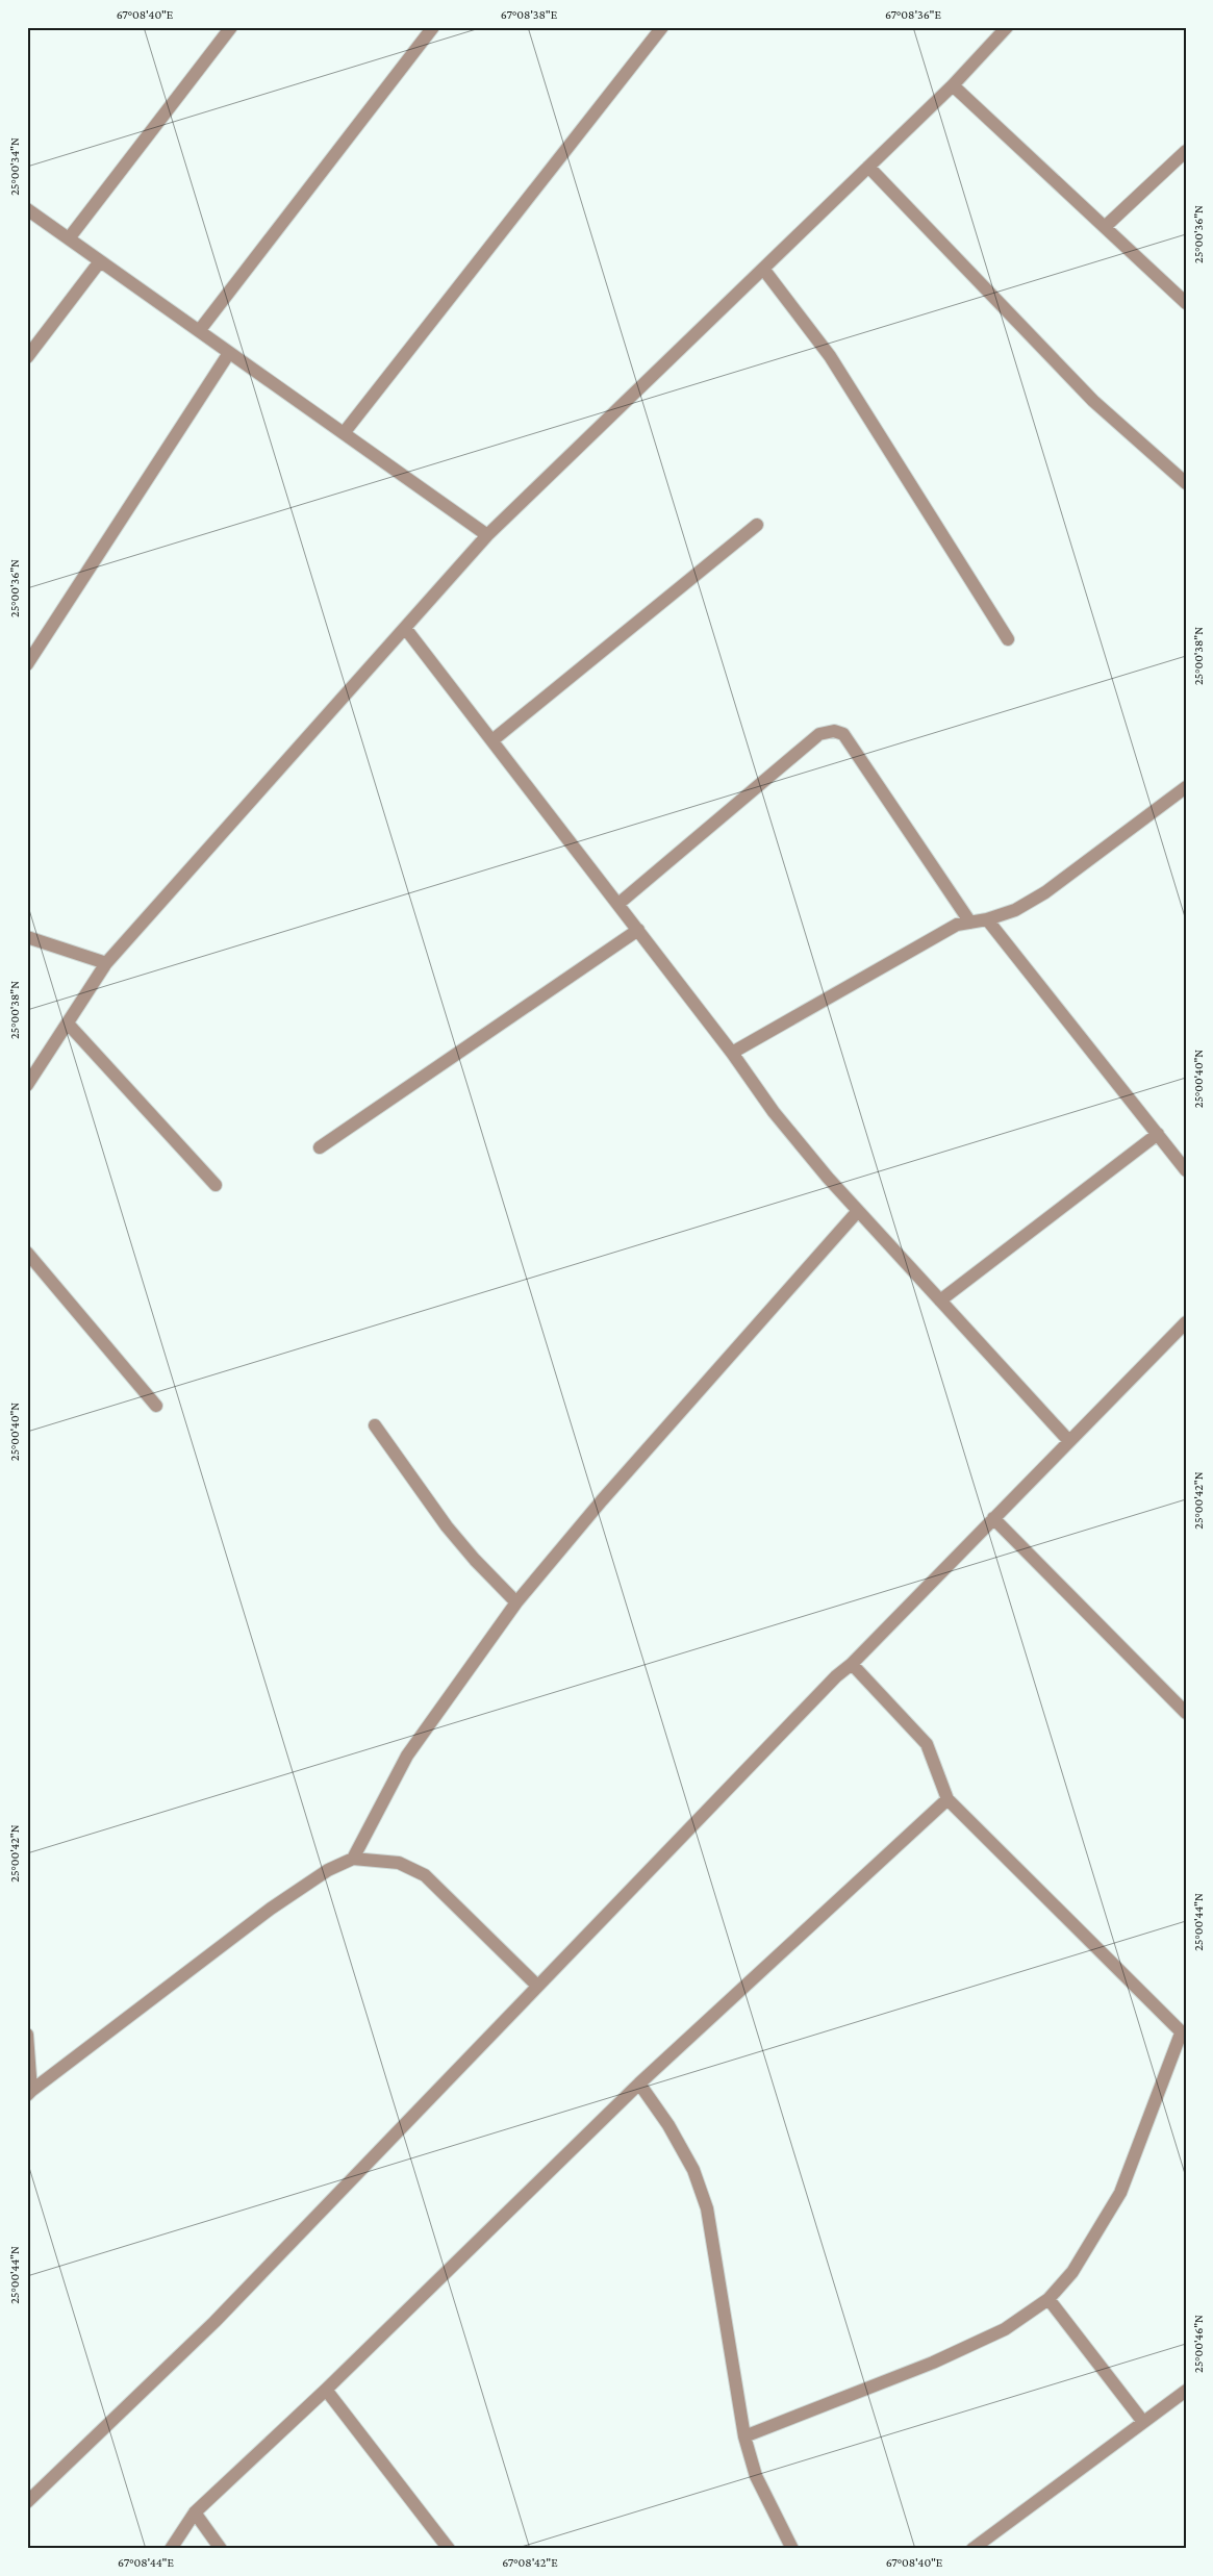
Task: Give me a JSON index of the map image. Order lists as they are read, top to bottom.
{
  "coordinates": [
    "67°08'40\"E",
    "67°08'38\"E",
    "67°08'36\"E",
    "25°00'34\"N",
    "25°00'36\"N",
    "25°00'38\"N",
    "25°00'40\"N",
    "25°00'42\"N",
    "25°00'44\"N",
    "25°00'46\"N",
    "67°08'44\"E",
    "67°08'42\"E"
  ]
}
